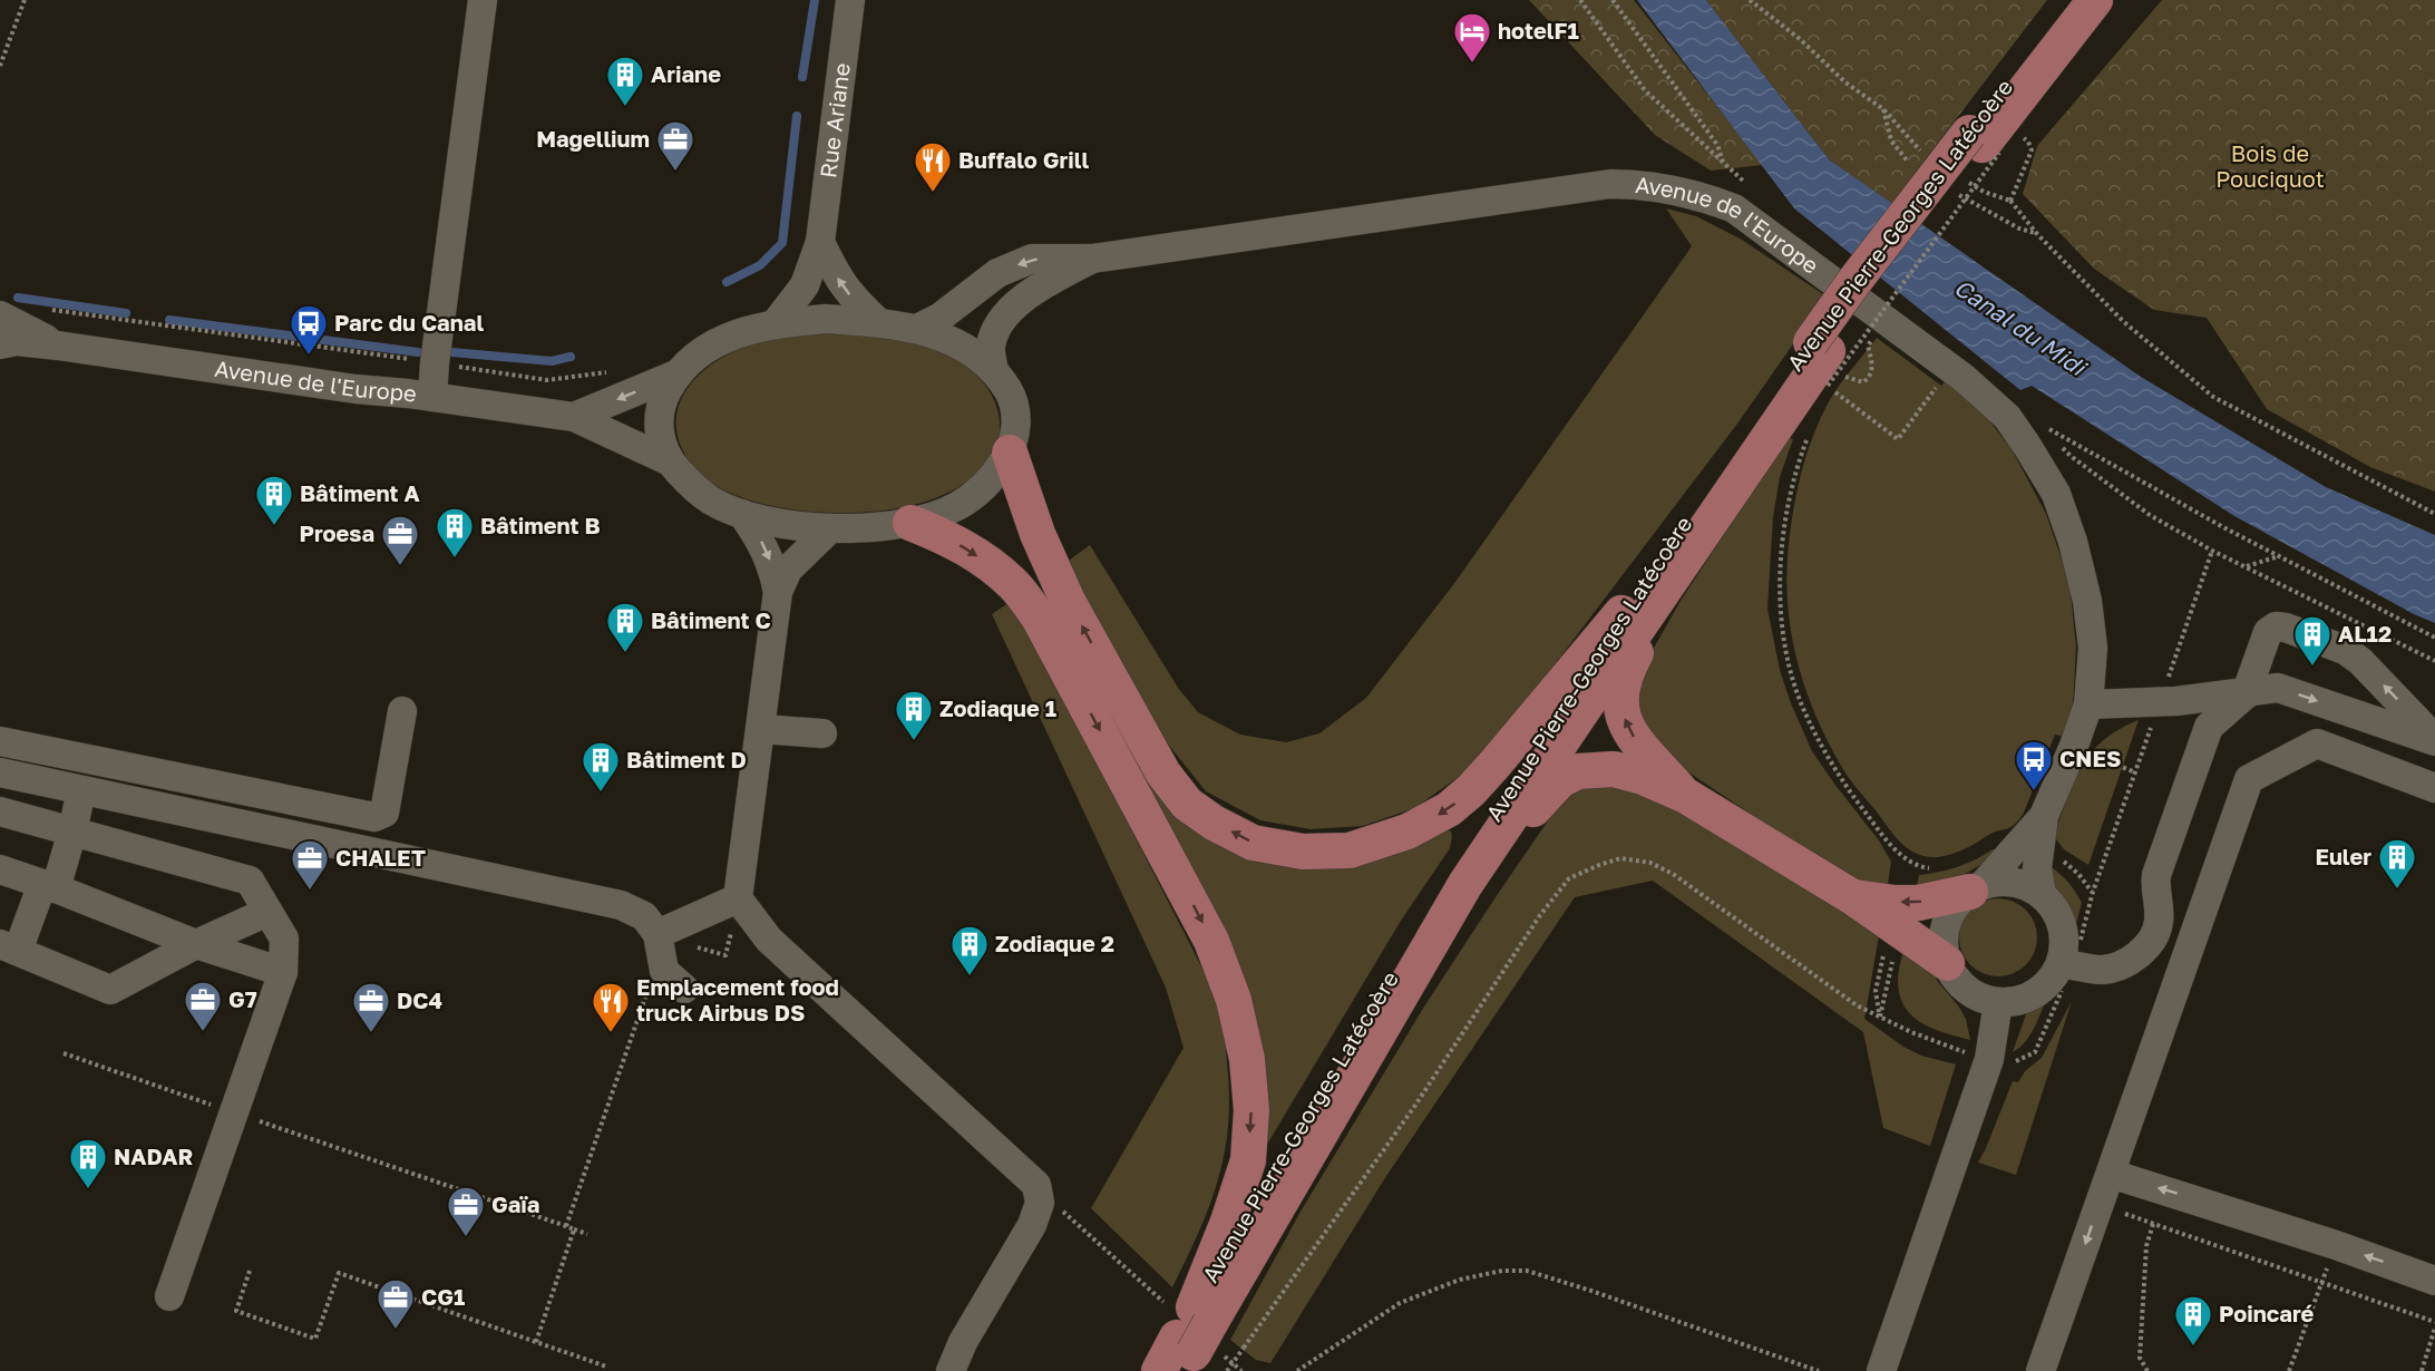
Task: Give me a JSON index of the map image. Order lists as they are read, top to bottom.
{
  "streets": {
    "main road": ["Avenue Pierre-Georges Latécoère"],
    "street": ["Rue Ariane", "Avenue de l'Europe"]
  },
  "crossings": [
    ["Rue Ariane", "Avenue de l'Europe"]
  ],
  "water": ["Canal du Midi"],
  "parks": ["Bois de Pouciquot"],
  "places": {
    "hotel": ["hotelF1"],
    "building": [
      "Ariane",
      "Bâtiment A",
      "Bâtiment B",
      "Bâtiment C",
      "AL12",
      "Zodiaque 1",
      "Bâtiment D",
      "Euler",
      "Zodiaque 2",
      "NADAR",
      "Poincaré"
    ],
    "office": [
      "Magellium",
      "Proesa",
      "CHALET",
      "G7",
      "DC4",
      "Gaïa",
      "CG1"
    ],
    "restaurant": ["Buffalo Grill", "Emplacement food truck Airbus DS"],
    "bus stop": ["Parc du Canal", "CNES"]
  }
}
